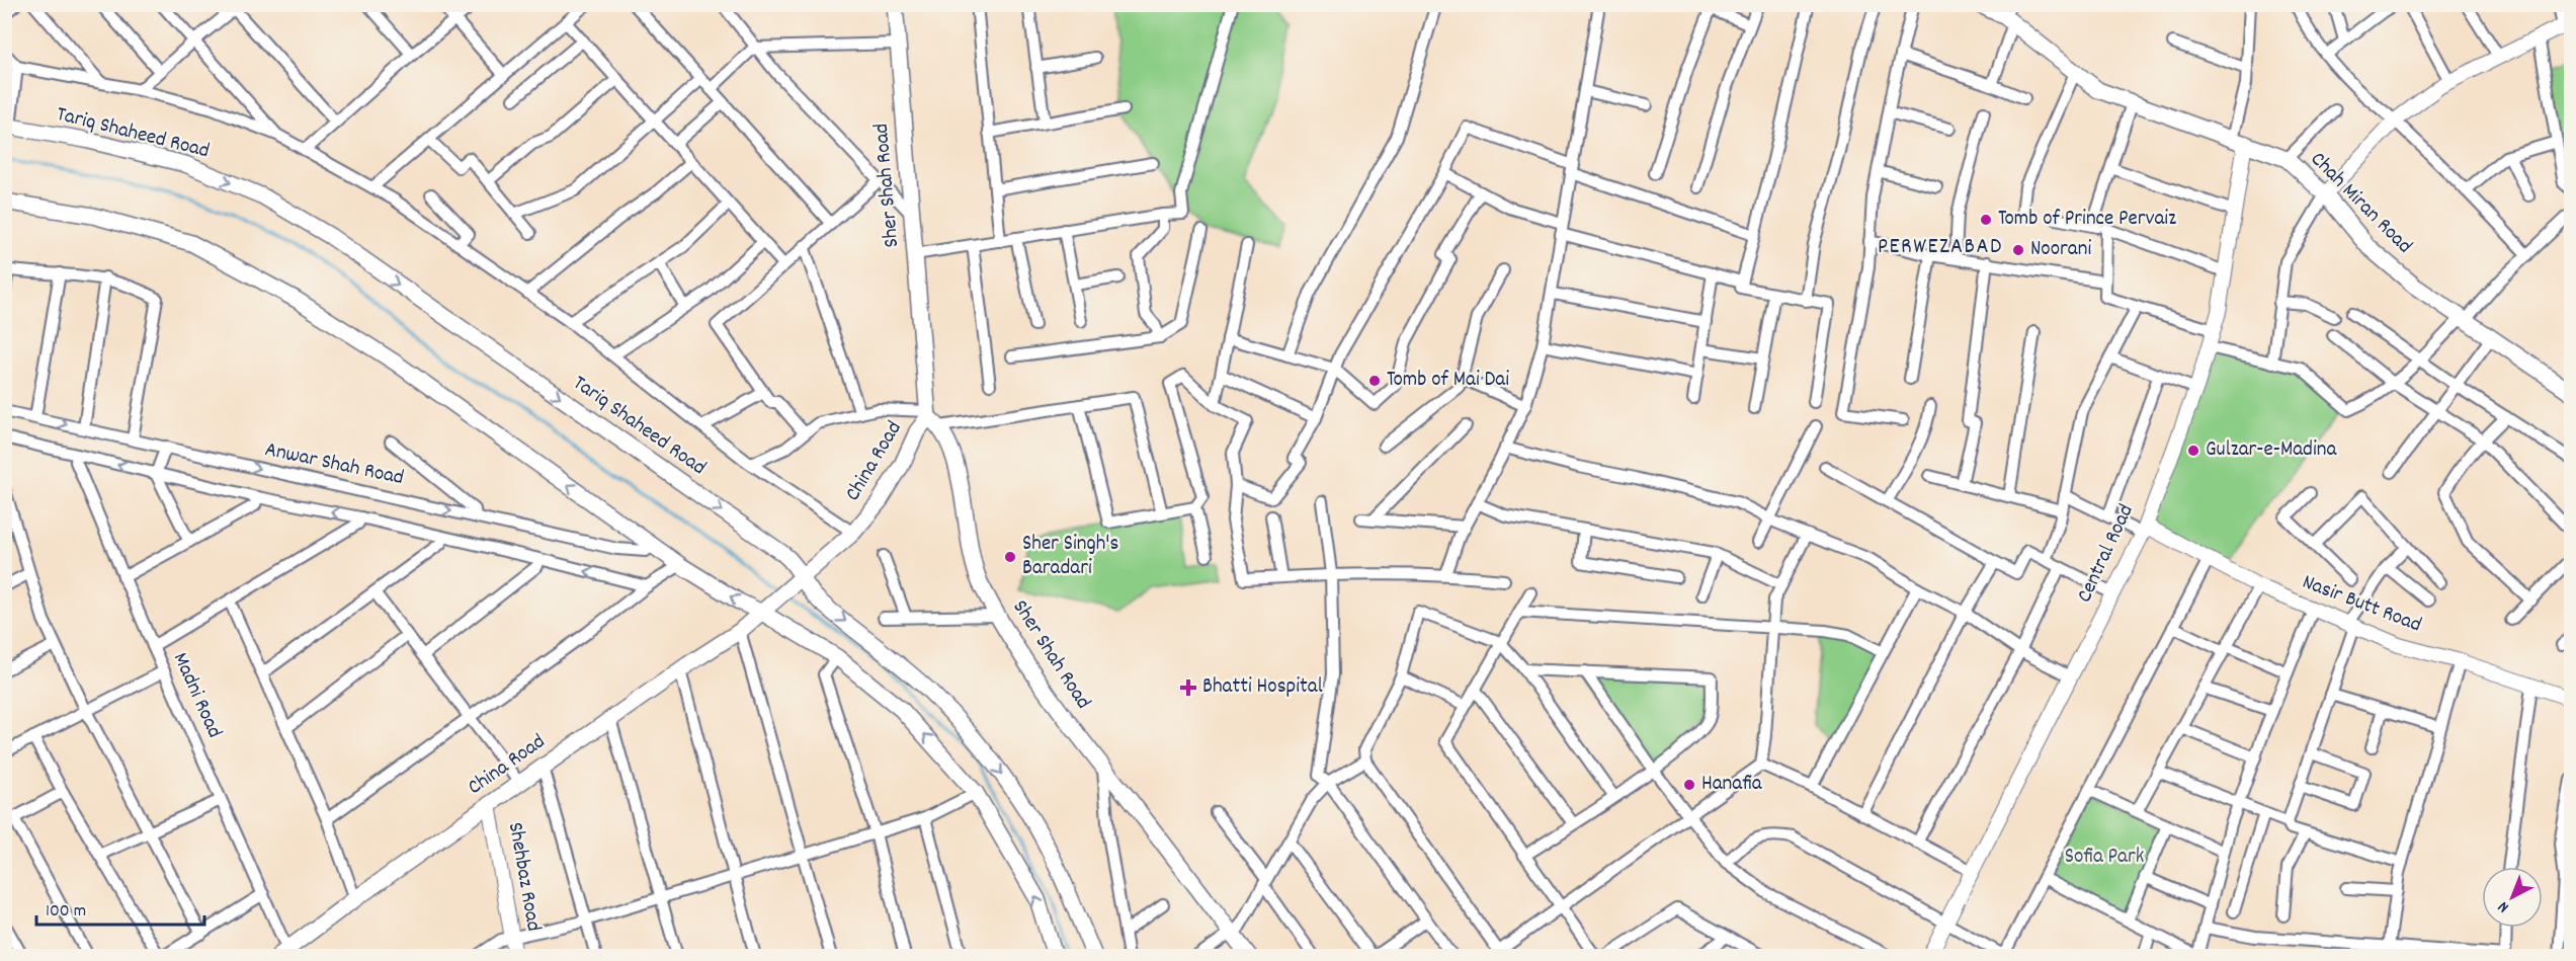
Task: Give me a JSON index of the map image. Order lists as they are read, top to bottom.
{
  "streets": {
    "main road": [
      "Tariq Shaheed Road",
      "Sher Shah Road",
      "Chah Miran Road",
      "China Road"
    ],
    "street": [
      "Anwar Shah Road",
      "Central Road",
      "Nasir Butt Road",
      "Madni Road",
      "Shehbaz Road"
    ]
  },
  "crossings": [
    ["Tariq Shaheed Road", "China Road"],
    ["Sher Shah Road", "China Road"],
    ["Chah Miran Road", "Central Road"],
    ["China Road", "Madni Road"],
    ["China Road", "Shehbaz Road"],
    ["Central Road", "Nasir Butt Road"]
  ],
  "districts": ["PERWEZABAD"],
  "parks": ["Sofia Park"],
  "places": {
    "other": [
      "Tomb of Prince Pervaiz",
      "Noorani",
      "Tomb of Mai Dai",
      "Gulzar-e-Madina",
      "Sher Singh's Baradari",
      "Hanafia"
    ],
    "health": ["Bhatti Hospital"]
  },
  "scale_bar": "100 m",
  "north": "bottom left"
}
